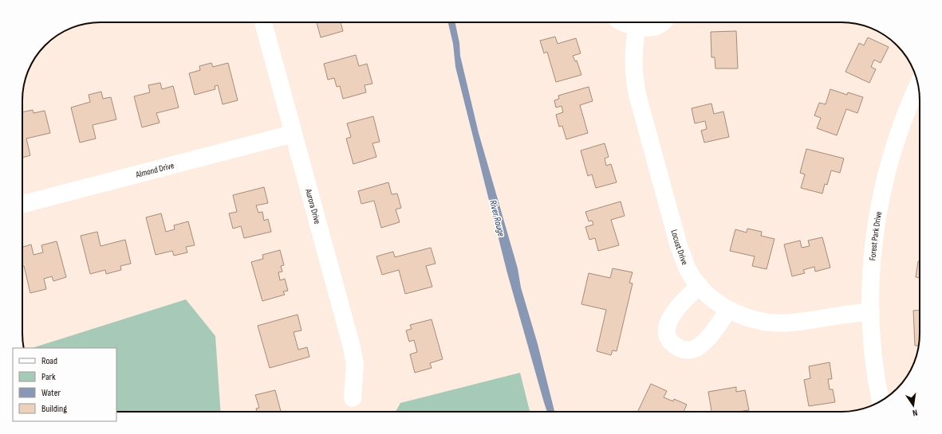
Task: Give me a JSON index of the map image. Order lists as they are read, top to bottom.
{
  "streets": {
    "street": [
      "Almond Drive",
      "Aurora Drive",
      "Forest Park Drive",
      "Locust Drive"
    ]
  },
  "crossings": [
    ["Almond Drive", "Aurora Drive"],
    ["Forest Park Drive", "Locust Drive"]
  ],
  "water": ["River Rouge"],
  "legend": [
    "Road",
    "Park",
    "Water",
    "Building"
  ],
  "north": "bottom"
}
